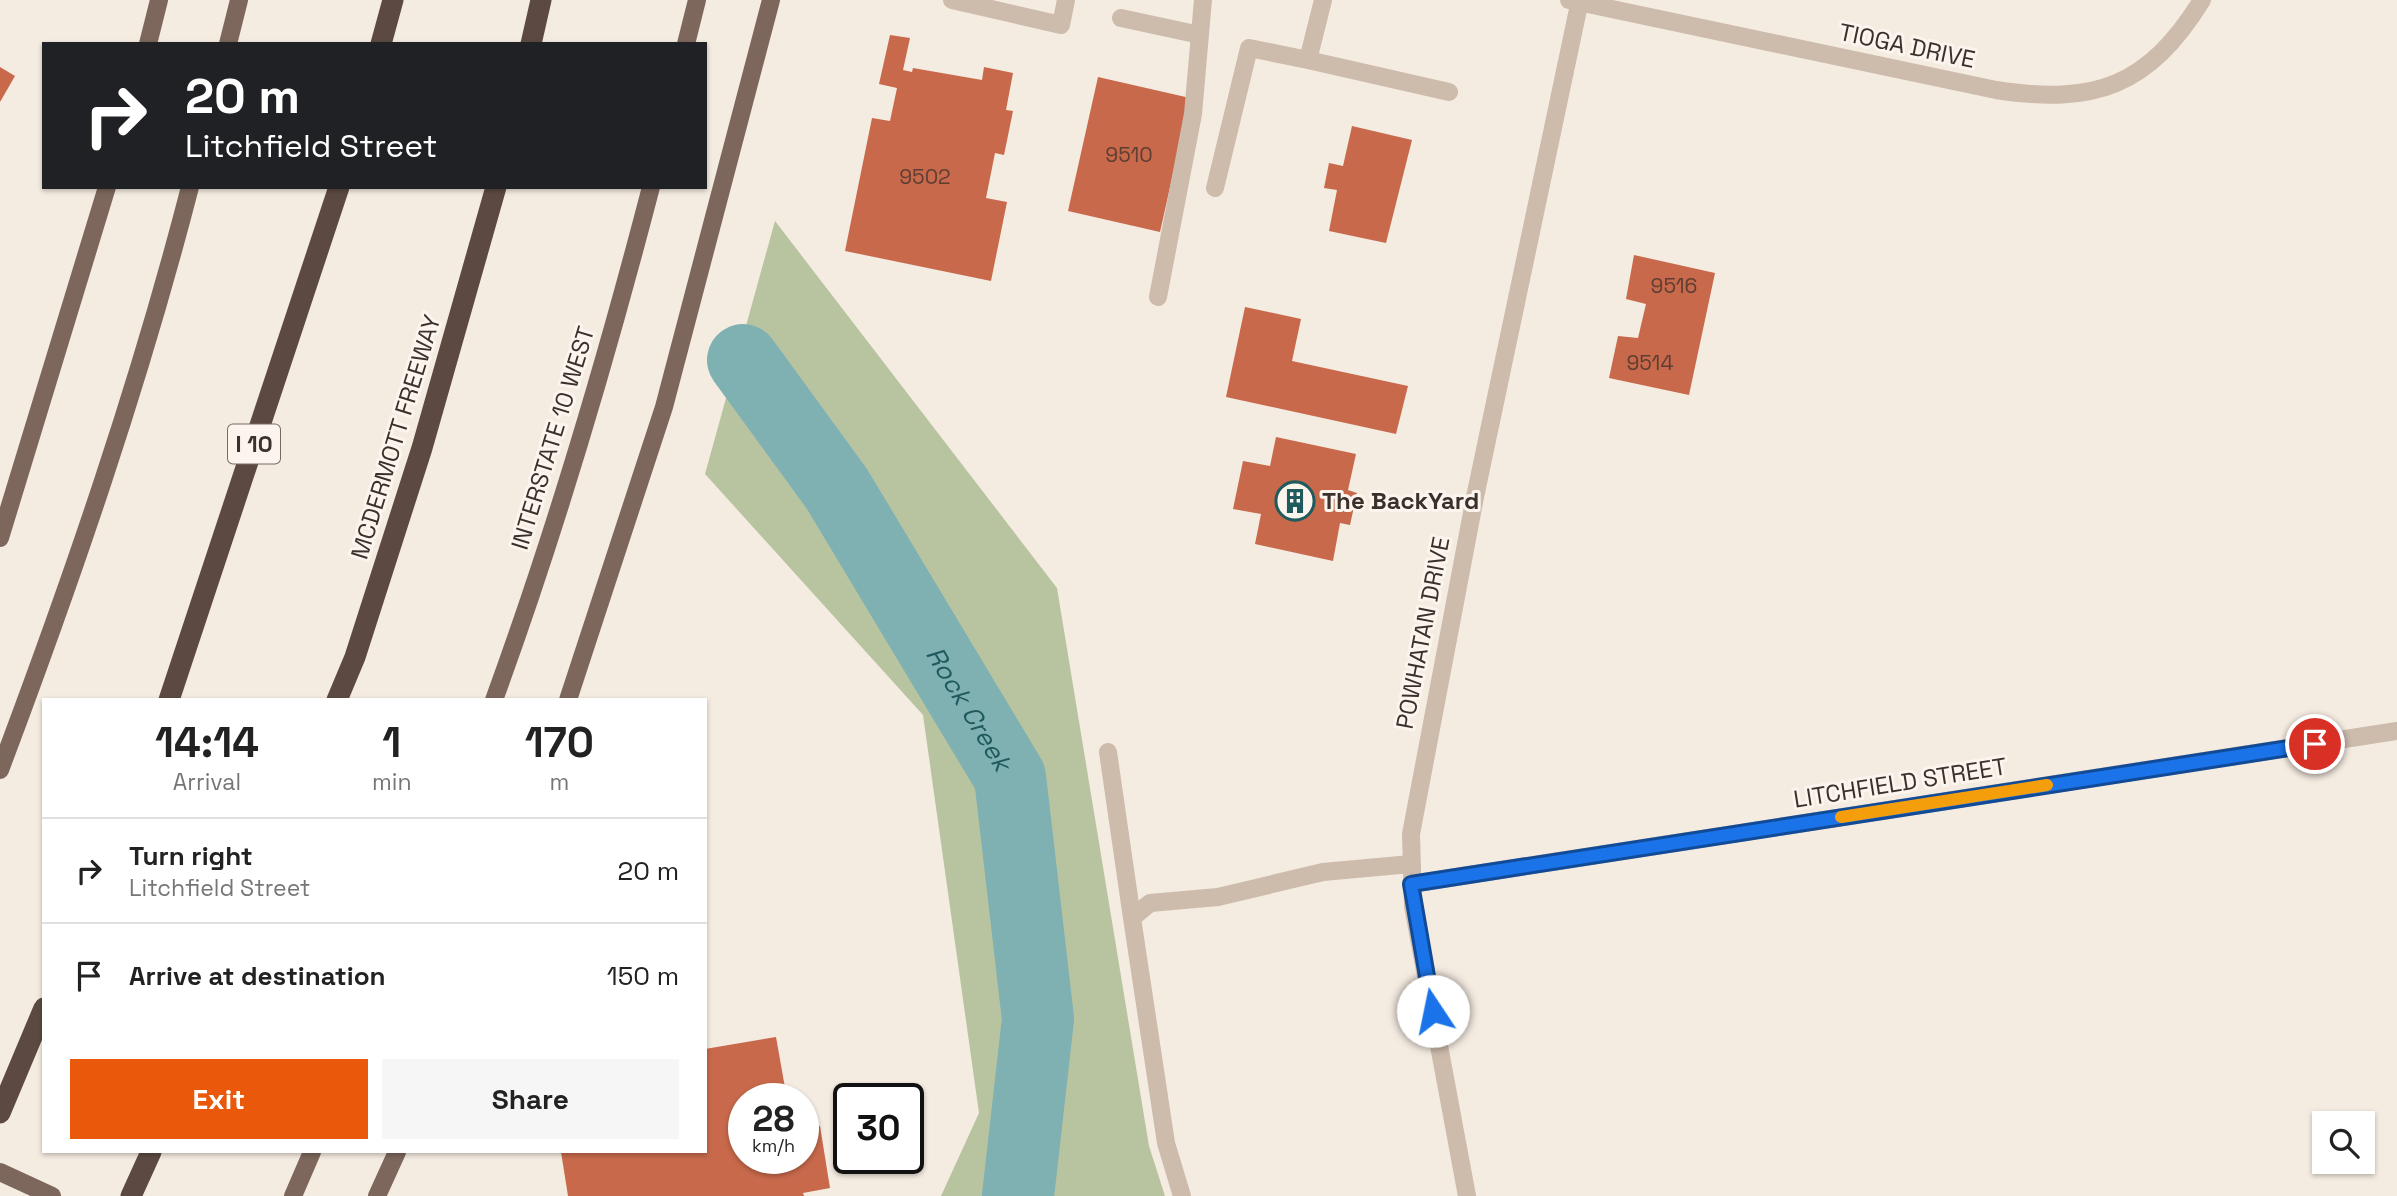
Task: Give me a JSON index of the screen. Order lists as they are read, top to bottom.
{
  "streets": {
    "highway": ["MCDERMOTT FREEWAY", "I 10"],
    "main road": ["INTERSTATE 10 WEST"],
    "street": ["TIOGA DRIVE", "POWHATAN DRIVE", "LITCHFIELD STREET"]
  },
  "crossings": [
    ["TIOGA DRIVE", "POWHATAN DRIVE"],
    ["POWHATAN DRIVE", "LITCHFIELD STREET"]
  ],
  "water": ["Rock Creek"],
  "places": {
    "building": ["The BackYard"]
  },
  "house_numbers": [
    "9510",
    "9502",
    "9516",
    "9514"
  ],
  "page": {
    "turn": ["20 m", "Litchfield Street"],
    "eta": [
      "14:14",
      "Arrival",
      "1",
      "min",
      "170",
      "m"
    ],
    "list": [
      {
        "name": "Turn right",
        "note": "Litchfield Street",
        "value": "20 m"
      },
      {
        "name": "Arrive at destination",
        "value": "150 m"
      }
    ],
    "buttons": ["Exit", "Share"],
    "speed": "28 km/h",
    "limit": "30"
  }
}
